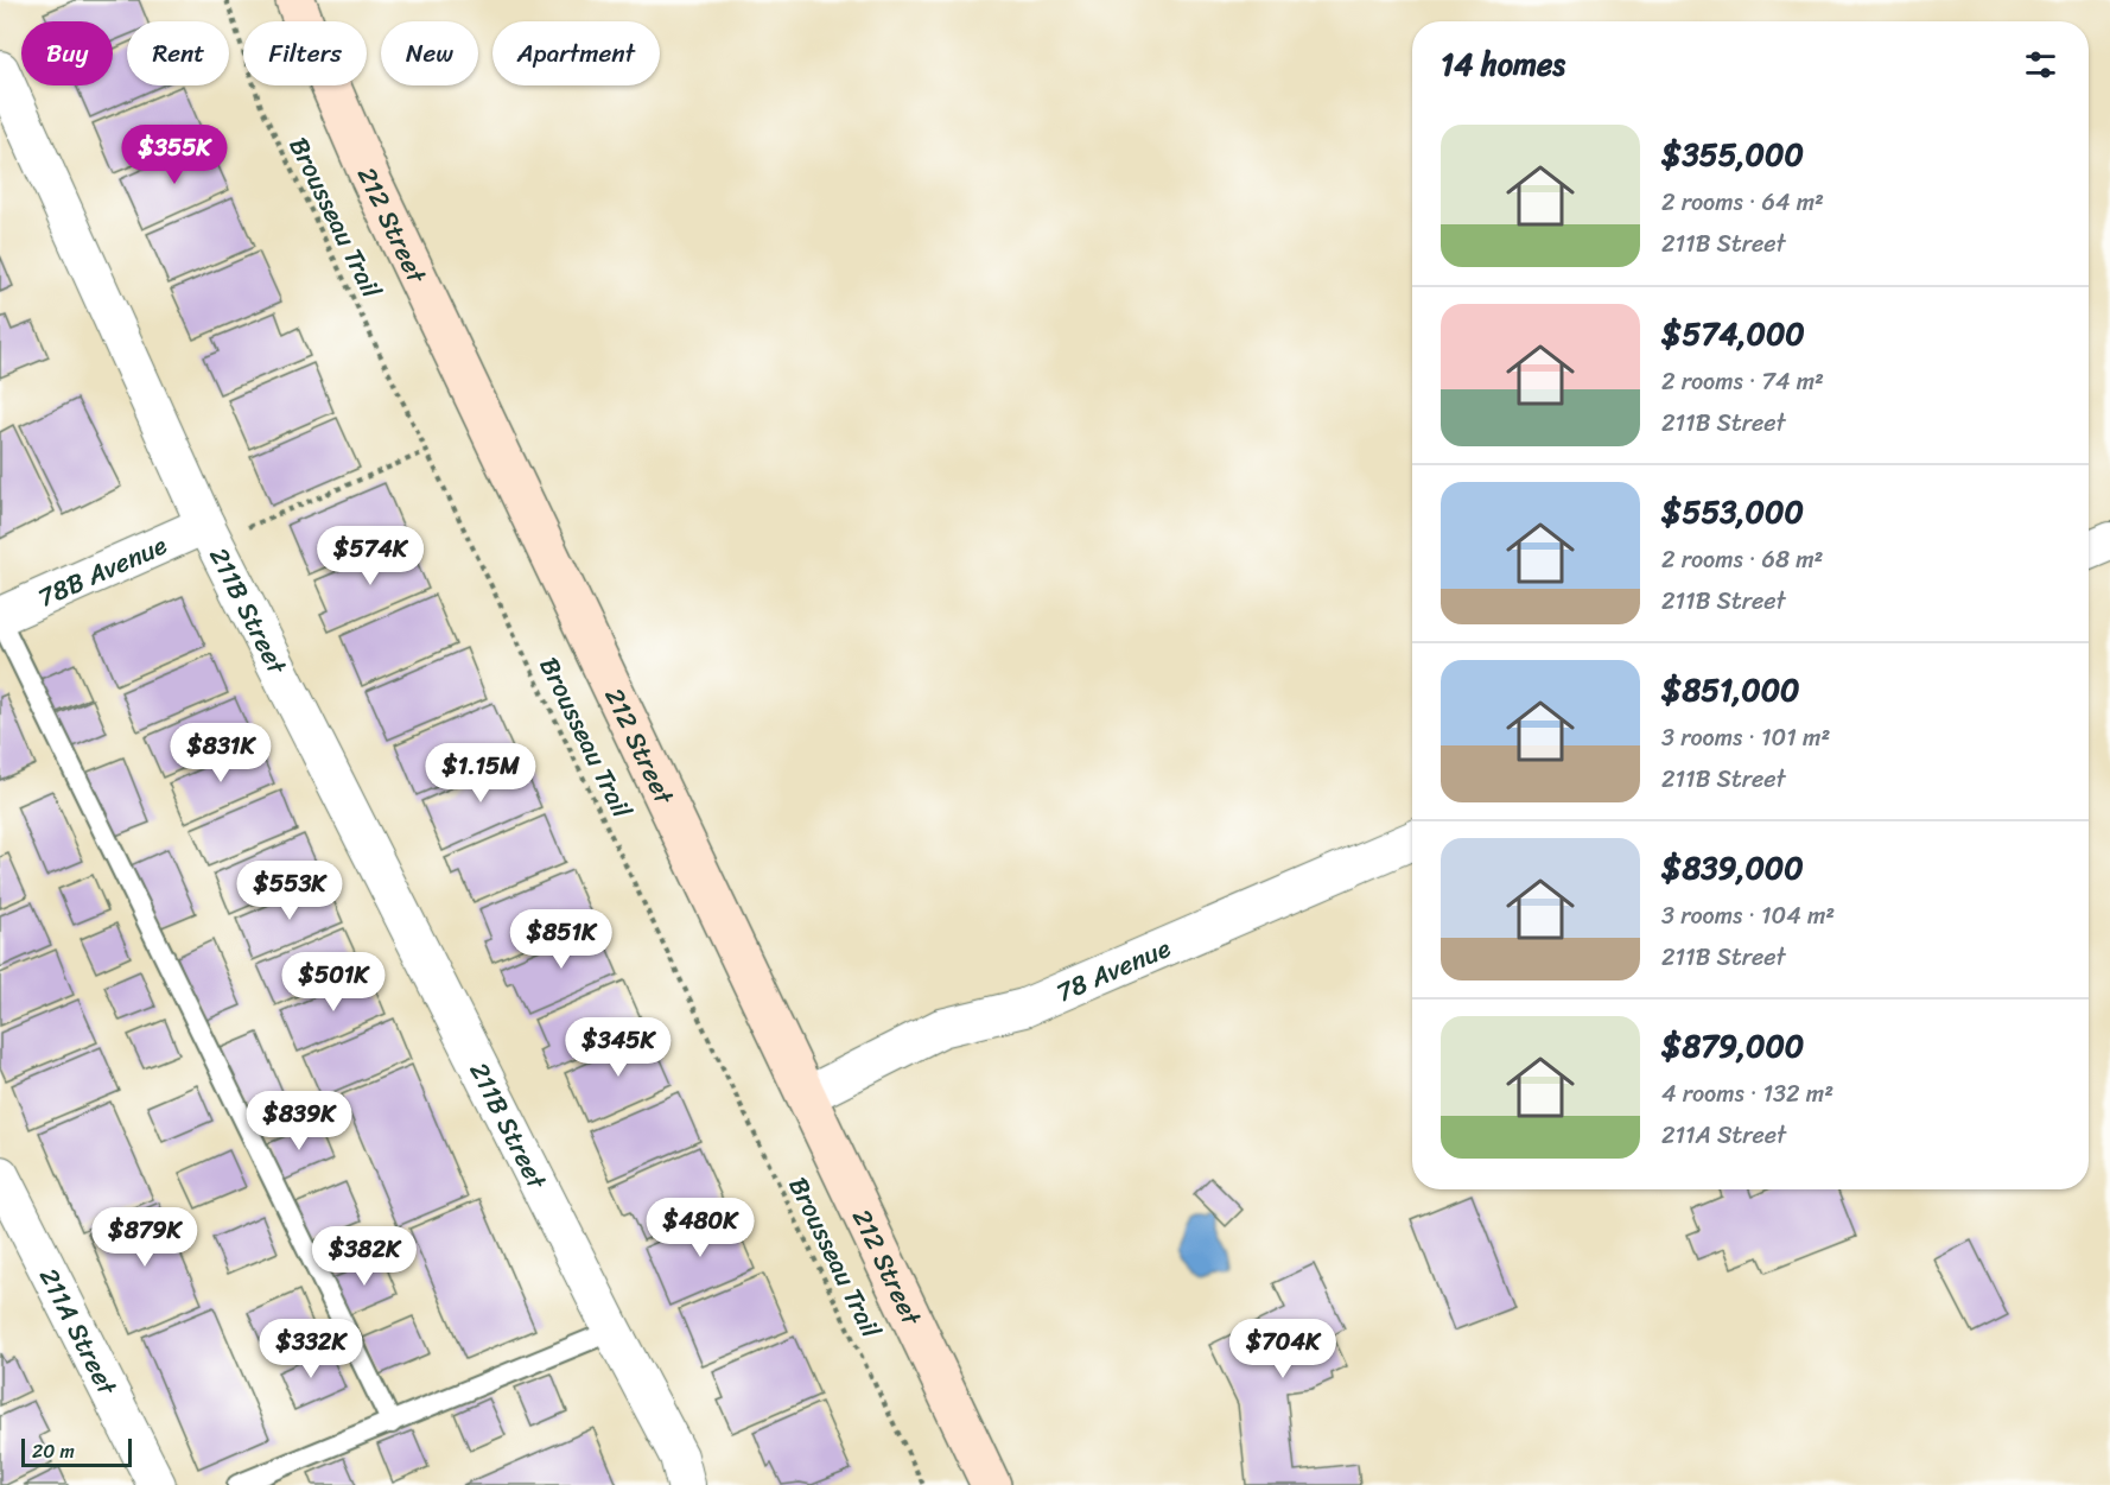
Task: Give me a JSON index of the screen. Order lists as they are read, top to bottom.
{
  "streets": {
    "street": [
      "212 Street",
      "78B Avenue",
      "211B Street",
      "78 Avenue",
      "211A Street"
    ],
    "path": ["Brousseau Trail"]
  },
  "crossings": [
    ["212 Street", "78 Avenue"],
    ["78B Avenue", "211B Street"]
  ],
  "scale_bar": "20 m",
  "page": {
    "chip": [
      "Buy",
      "Rent",
      "Filters",
      "New",
      "Apartment"
    ],
    "heading": "14 homes",
    "list": [
      {
        "name": "$355,000",
        "note": "2 rooms · 64 m² · 211B Street"
      },
      {
        "name": "$574,000",
        "note": "2 rooms · 74 m² · 211B Street"
      },
      {
        "name": "$553,000",
        "note": "2 rooms · 68 m² · 211B Street"
      },
      {
        "name": "$851,000",
        "note": "3 rooms · 101 m² · 211B Street"
      },
      {
        "name": "$839,000",
        "note": "3 rooms · 104 m² · 211B Street"
      },
      {
        "name": "$879,000",
        "note": "4 rooms · 132 m² · 211A Street"
      }
    ],
    "price": [
      "$355K",
      "$574K",
      "$831K",
      "$1.15M",
      "$553K",
      "$851K",
      "$501K",
      "$345K",
      "$839K",
      "$480K",
      "$879K",
      "$382K",
      "$332K",
      "$704K"
    ],
    "scale": "20 m"
  }
}
